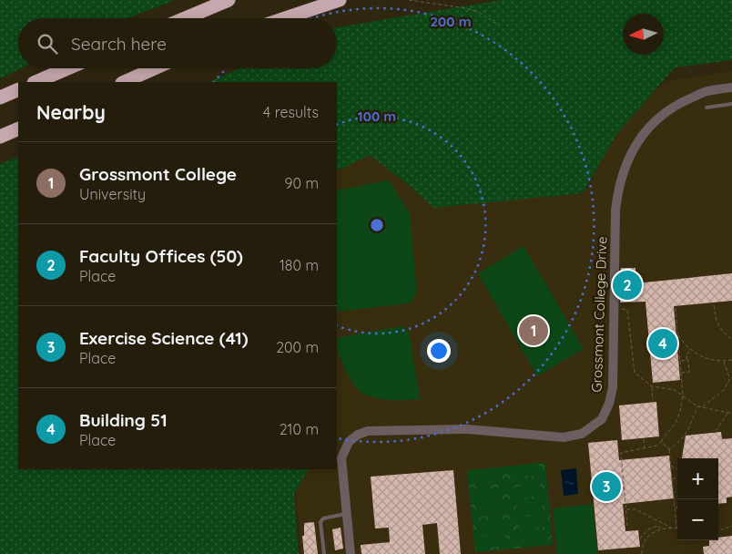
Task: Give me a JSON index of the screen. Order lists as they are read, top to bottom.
{
  "streets": {
    "street": ["Grossmont College Drive"]
  },
  "north": "left",
  "page": {
    "search": "Search here",
    "heading": ["Nearby", "4 results"],
    "list": [
      {
        "mark": "1",
        "name": "Grossmont College",
        "note": "University",
        "value": "90 m"
      },
      {
        "mark": "2",
        "name": "Faculty Offices (50)",
        "note": "Place",
        "value": "180 m"
      },
      {
        "mark": "3",
        "name": "Exercise Science (41)",
        "note": "Place",
        "value": "200 m"
      },
      {
        "mark": "4",
        "name": "Building 51",
        "note": "Place",
        "value": "210 m"
      }
    ],
    "pins": [
      "2",
      "1",
      "4",
      "3"
    ],
    "map_buttons": ["+", "−"]
  },
  "rings": ["200 m", "100 m"]
}
